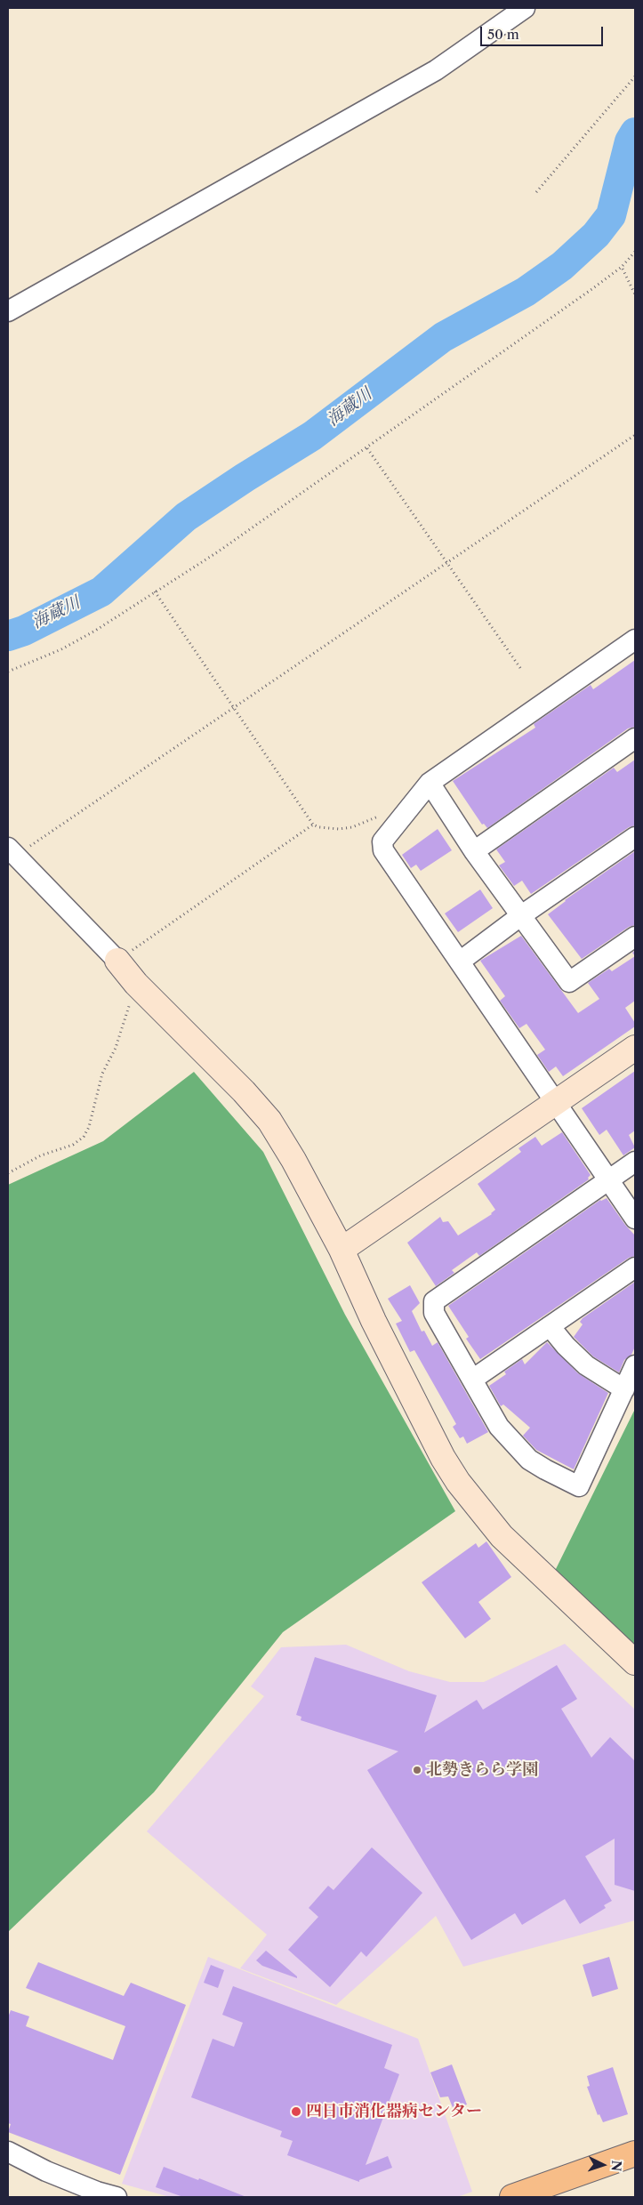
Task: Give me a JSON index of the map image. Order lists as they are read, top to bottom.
{
  "water": ["海蔵川"],
  "places": ["北勢きらら学園", "四日市消化器病センター"],
  "scale_bar": "50 m",
  "north": "right"
}
